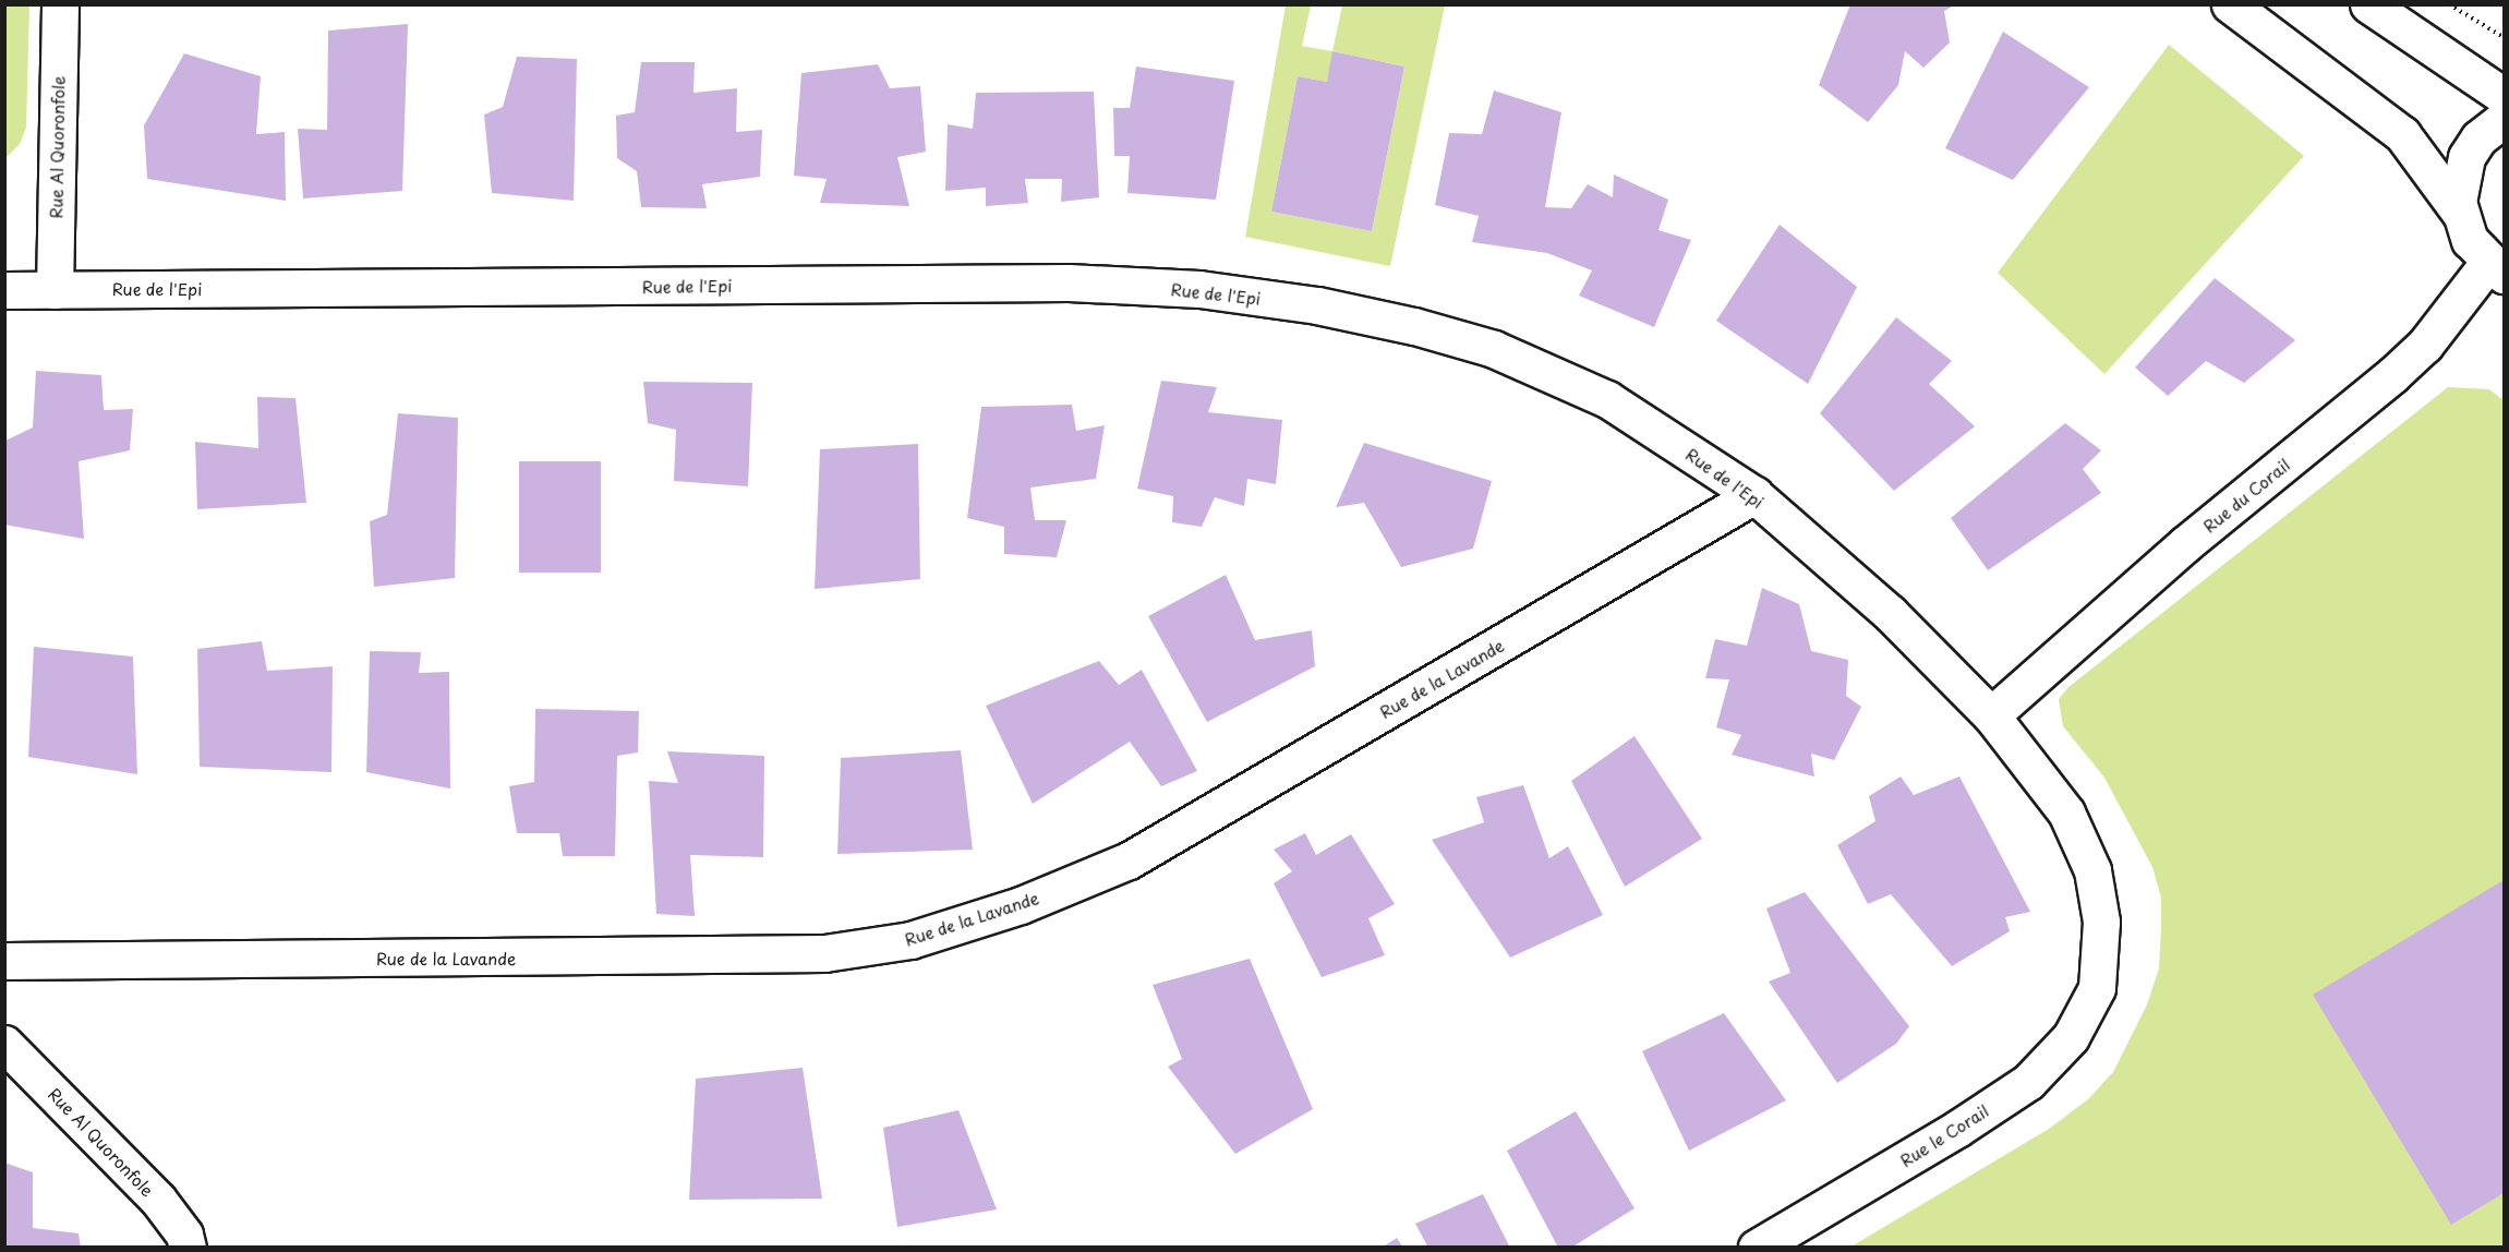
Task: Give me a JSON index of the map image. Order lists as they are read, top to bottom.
{
  "streets": {
    "street": [
      "Rue Al Quoronfole",
      "Rue de l'Epi",
      "Rue du Corail",
      "Rue de la Lavande",
      "Rue le Corail"
    ]
  },
  "crossings": [
    ["Rue Al Quoronfole", "Rue de l'Epi"],
    ["Rue de l'Epi", "Rue du Corail"],
    ["Rue de l'Epi", "Rue de la Lavande"],
    ["Rue de l'Epi", "Rue le Corail"]
  ]
}
